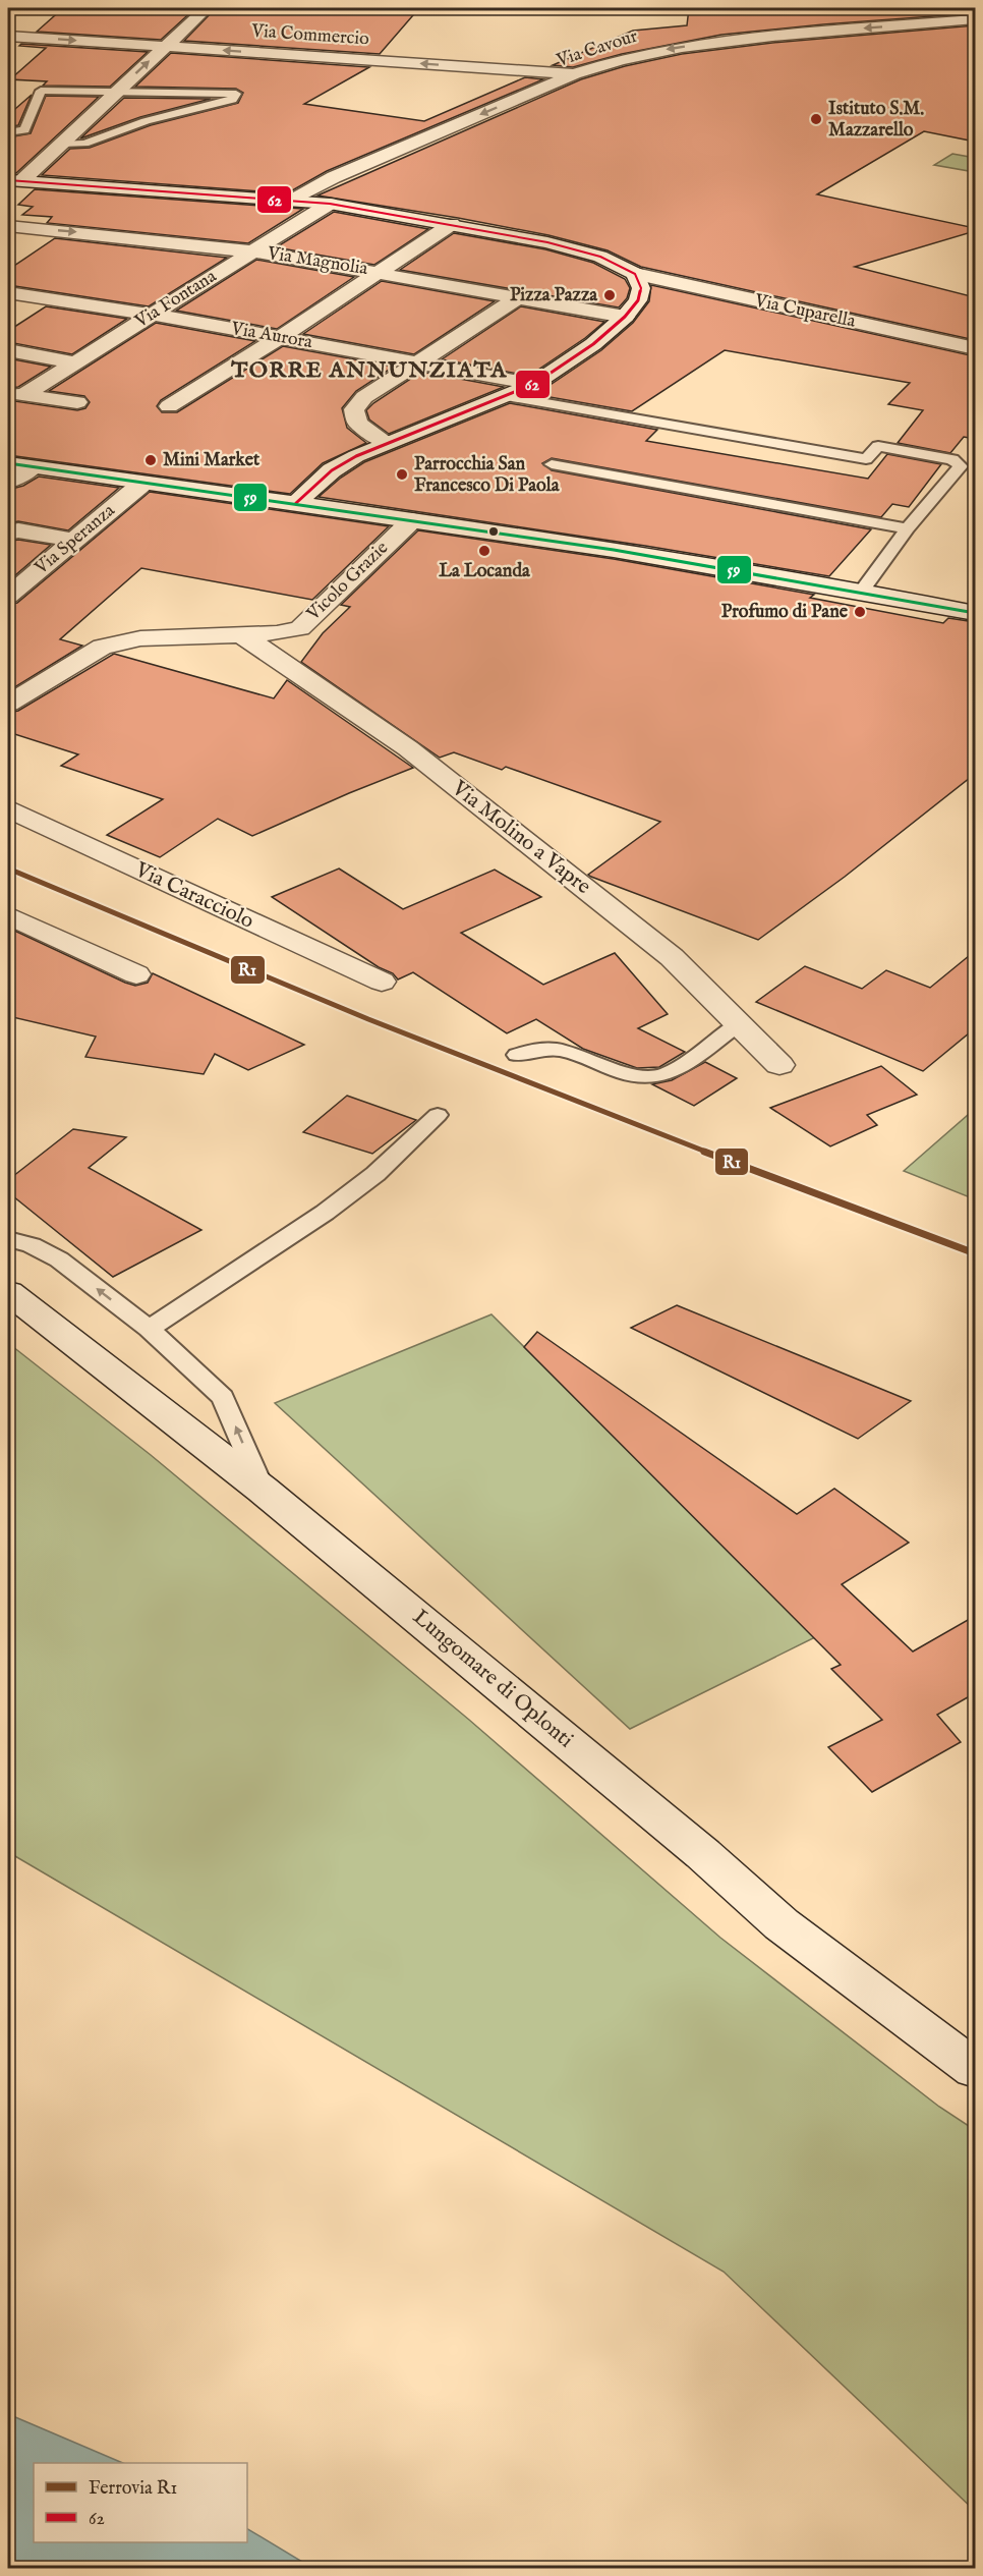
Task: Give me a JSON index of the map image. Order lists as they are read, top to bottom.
{
  "streets": {
    "street": [
      "Via Commercio",
      "Via Cavour",
      "Via Magnolia",
      "Via Fontana",
      "Via Cuparella",
      "Via Aurora",
      "Via Speranza",
      "Vicolo Grazie",
      "Via Molino a Vapre",
      "Via Caracciolo",
      "Lungomare di Oplonti"
    ]
  },
  "crossings": [
    ["Via Commercio", "Via Cavour"],
    ["Via Cavour", "Via Cuparella"],
    ["Via Magnolia", "Via Fontana"],
    ["Via Fontana", "Via Cuparella"],
    ["Via Fontana", "Via Aurora"],
    ["Vicolo Grazie", "Via Molino a Vapre"]
  ],
  "districts": ["TORRE ANNUNZIATA"],
  "places": [
    "Istituto S.M. Mazzarello",
    "Pizza Pazza",
    "Mini Market",
    "Parrocchia San Francesco Di Paola",
    "La Locanda",
    "Profumo di Pane"
  ],
  "lines": ["transit line 62", "transit line 59", "rail line R1"],
  "legend": ["Ferrovia R1", "62"]
}
